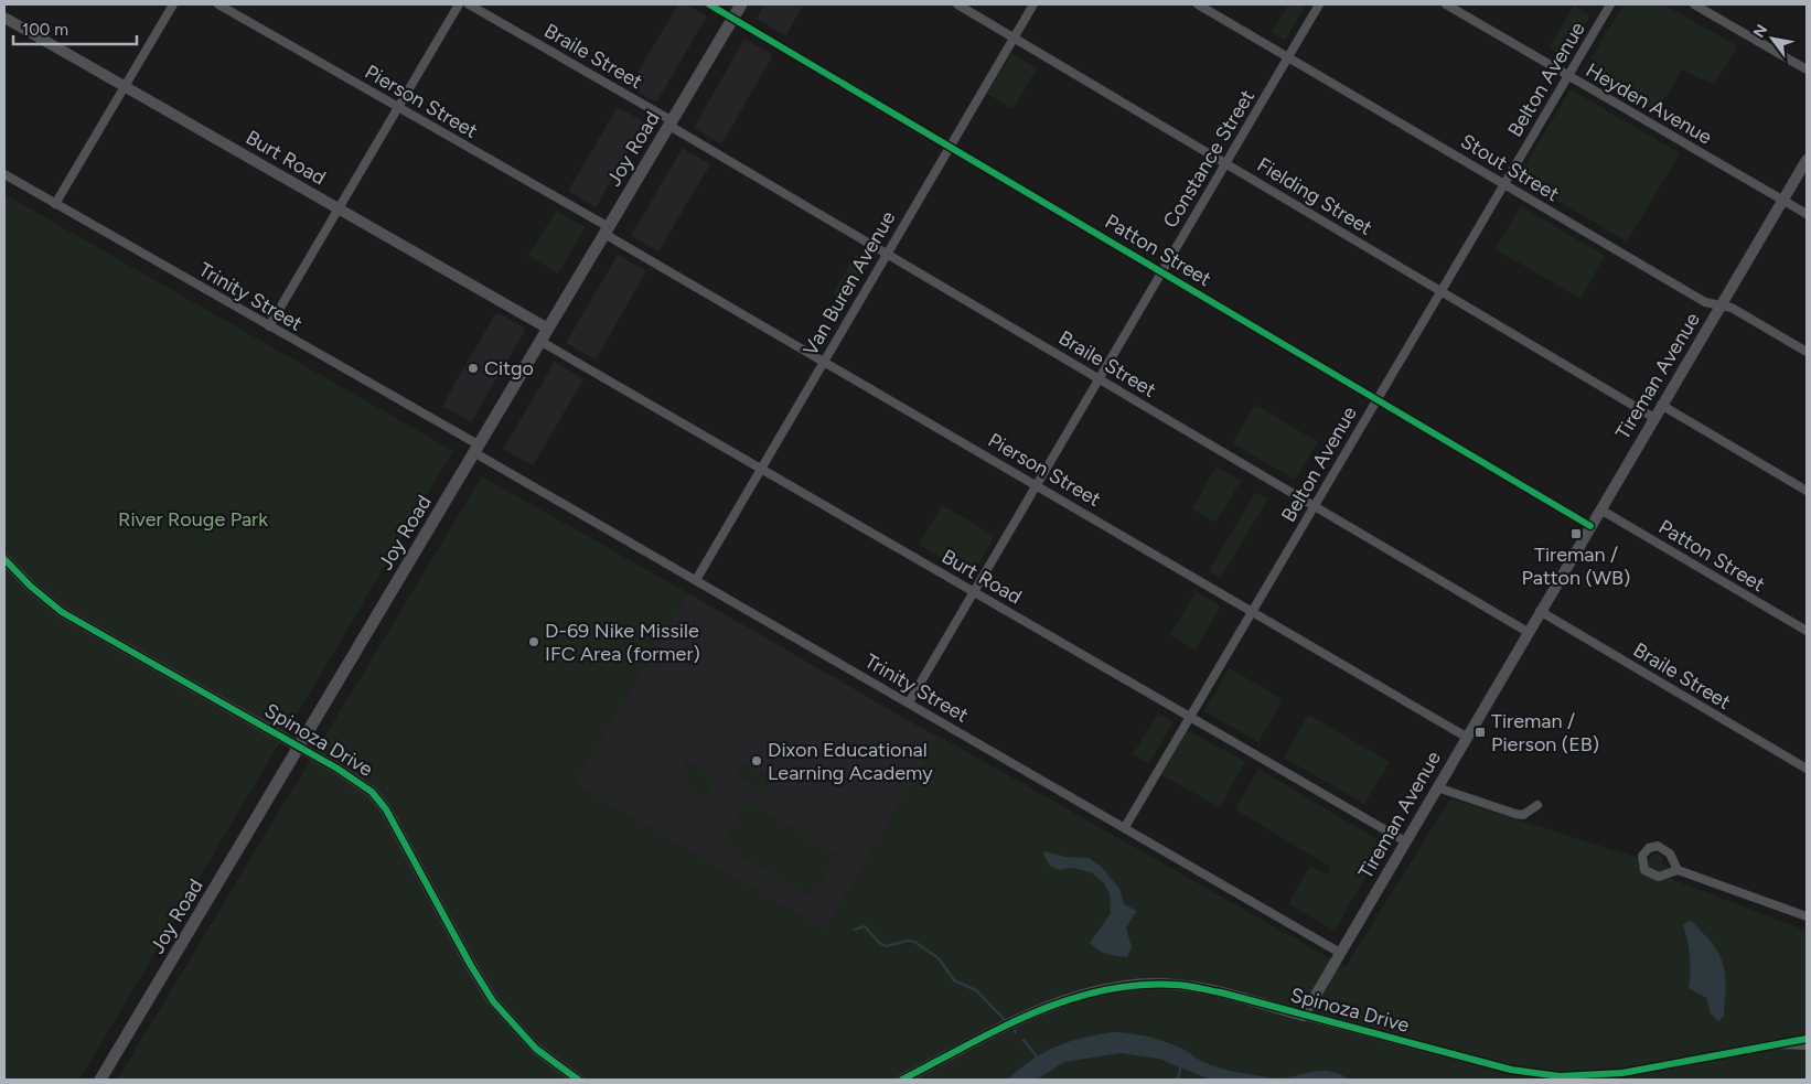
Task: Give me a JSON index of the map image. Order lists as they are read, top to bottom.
{
  "streets": {
    "main road": ["Joy Road"],
    "street": [
      "Braile Street",
      "Belton Avenue",
      "Pierson Street",
      "Heyden Avenue",
      "Burt Road",
      "Constance Street",
      "Stout Street",
      "Fielding Street",
      "Patton Street",
      "Van Buren Avenue",
      "Trinity Street",
      "Tireman Avenue",
      "Spinoza Drive"
    ]
  },
  "crossings": [
    ["Braile Street", "Belton Avenue"],
    ["Braile Street", "Joy Road"],
    ["Braile Street", "Constance Street"],
    ["Braile Street", "Van Buren Avenue"],
    ["Braile Street", "Tireman Avenue"],
    ["Belton Avenue", "Pierson Street"],
    ["Belton Avenue", "Heyden Avenue"],
    ["Belton Avenue", "Burt Road"],
    ["Belton Avenue", "Stout Street"],
    ["Belton Avenue", "Fielding Street"],
    ["Belton Avenue", "Patton Street"],
    ["Belton Avenue", "Trinity Street"],
    ["Pierson Street", "Joy Road"],
    ["Pierson Street", "Constance Street"],
    ["Pierson Street", "Van Buren Avenue"],
    ["Pierson Street", "Tireman Avenue"],
    ["Heyden Avenue", "Tireman Avenue"],
    ["Joy Road", "Burt Road"],
    ["Joy Road", "Patton Street"],
    ["Joy Road", "Trinity Street"],
    ["Joy Road", "Spinoza Drive"],
    ["Burt Road", "Constance Street"],
    ["Burt Road", "Van Buren Avenue"],
    ["Burt Road", "Tireman Avenue"],
    ["Constance Street", "Stout Street"],
    ["Constance Street", "Fielding Street"],
    ["Constance Street", "Patton Street"],
    ["Constance Street", "Trinity Street"],
    ["Stout Street", "Tireman Avenue"],
    ["Fielding Street", "Van Buren Avenue"],
    ["Fielding Street", "Tireman Avenue"],
    ["Patton Street", "Van Buren Avenue"],
    ["Patton Street", "Tireman Avenue"],
    ["Van Buren Avenue", "Trinity Street"],
    ["Trinity Street", "Tireman Avenue"],
    ["Tireman Avenue", "Spinoza Drive"]
  ],
  "parks": ["River Rouge Park"],
  "places": {
    "other": ["Citgo", "D-69 Nike Missile IFC Area (former)", "Dixon Educational Learning Academy"],
    "transit": ["Tireman / Patton (WB)", "Tireman / Pierson (EB)"]
  },
  "scale_bar": "100 m",
  "north": "top left"
}
